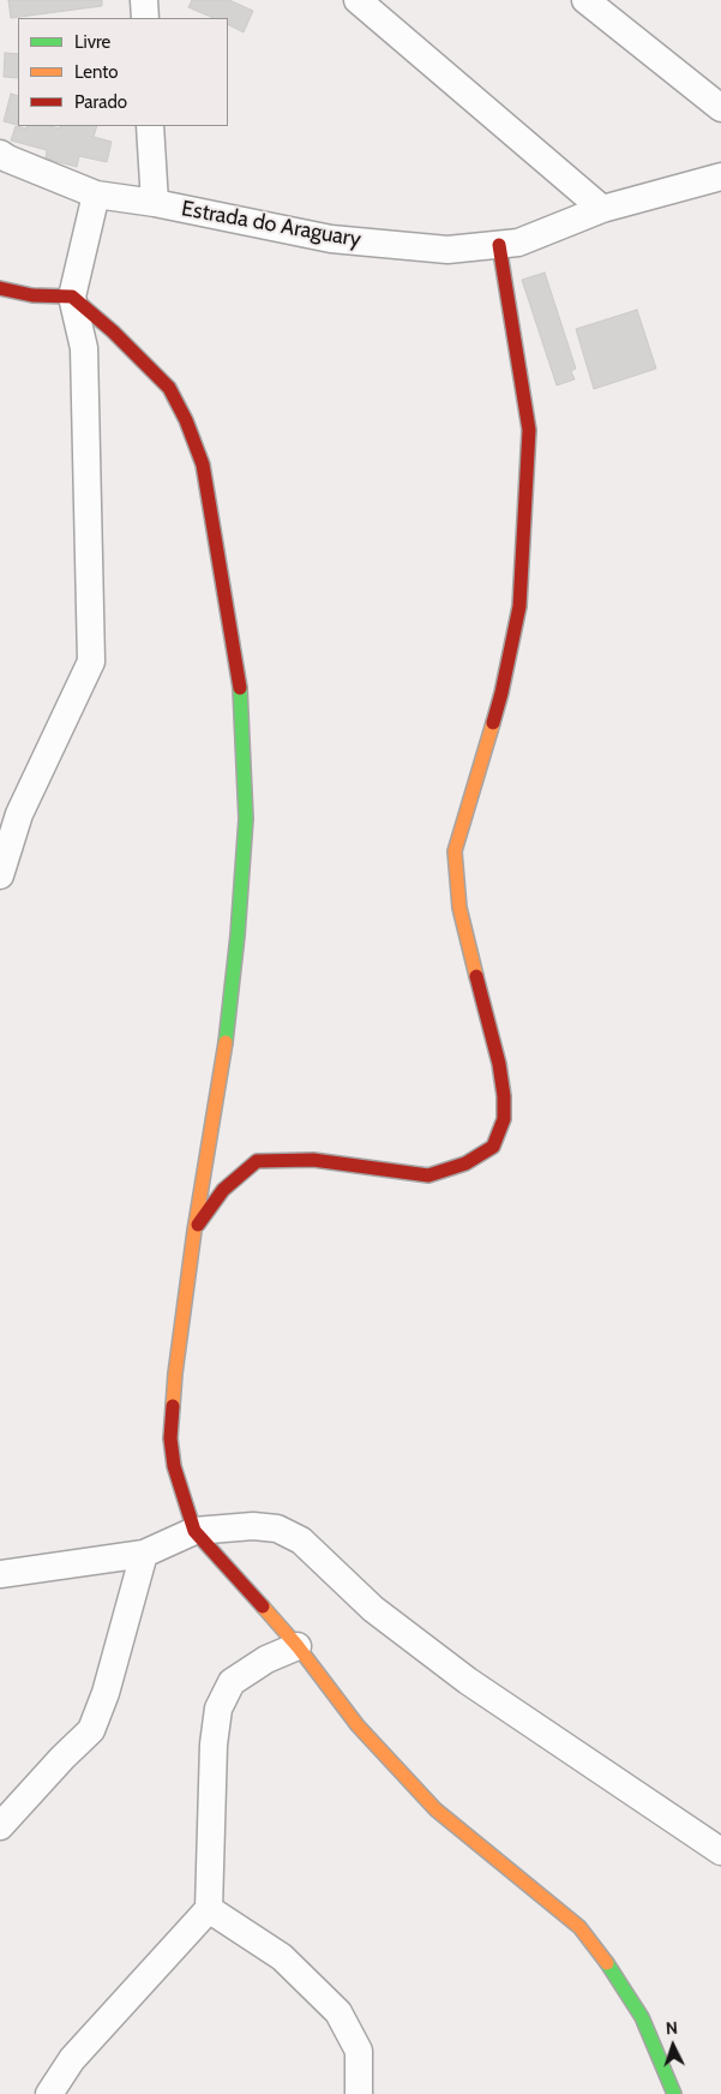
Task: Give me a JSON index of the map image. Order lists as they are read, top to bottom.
{
  "streets": {
    "street": ["Estrada do Araguary"]
  },
  "legend": ["Livre", "Lento", "Parado"],
  "north": "top"
}
